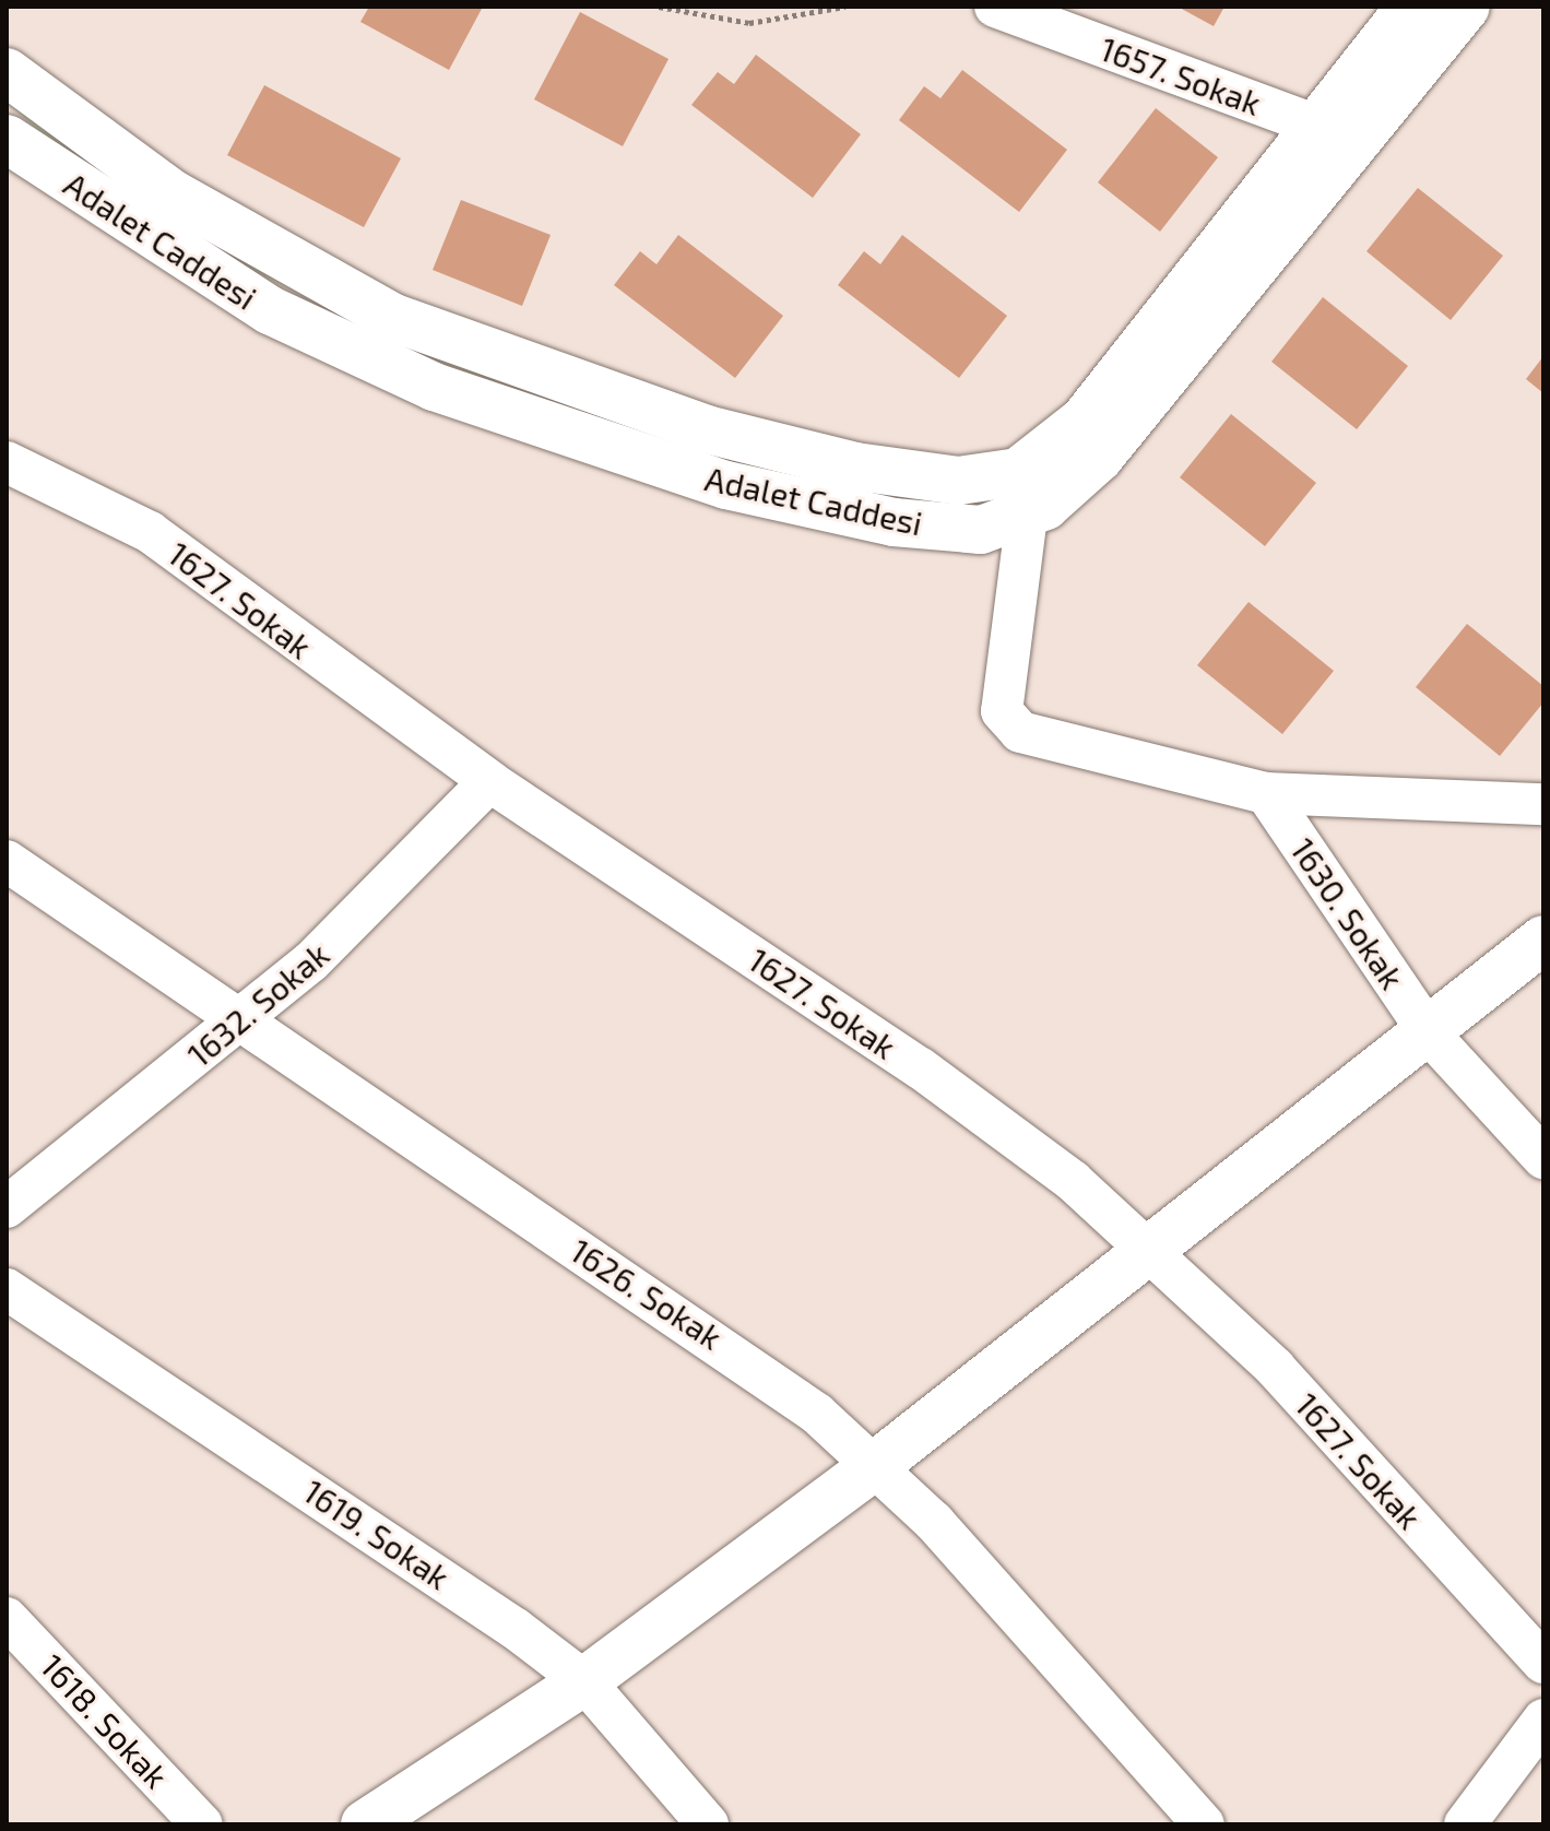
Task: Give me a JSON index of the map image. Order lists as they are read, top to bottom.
{
  "streets": {
    "street": [
      "1657. Sokak",
      "Adalet Caddesi",
      "1627. Sokak",
      "1630. Sokak",
      "1632. Sokak",
      "1626. Sokak",
      "1619. Sokak",
      "1618. Sokak"
    ]
  },
  "crossings": [
    ["1627. Sokak", "1632. Sokak"],
    ["1632. Sokak", "1626. Sokak"]
  ]
}
